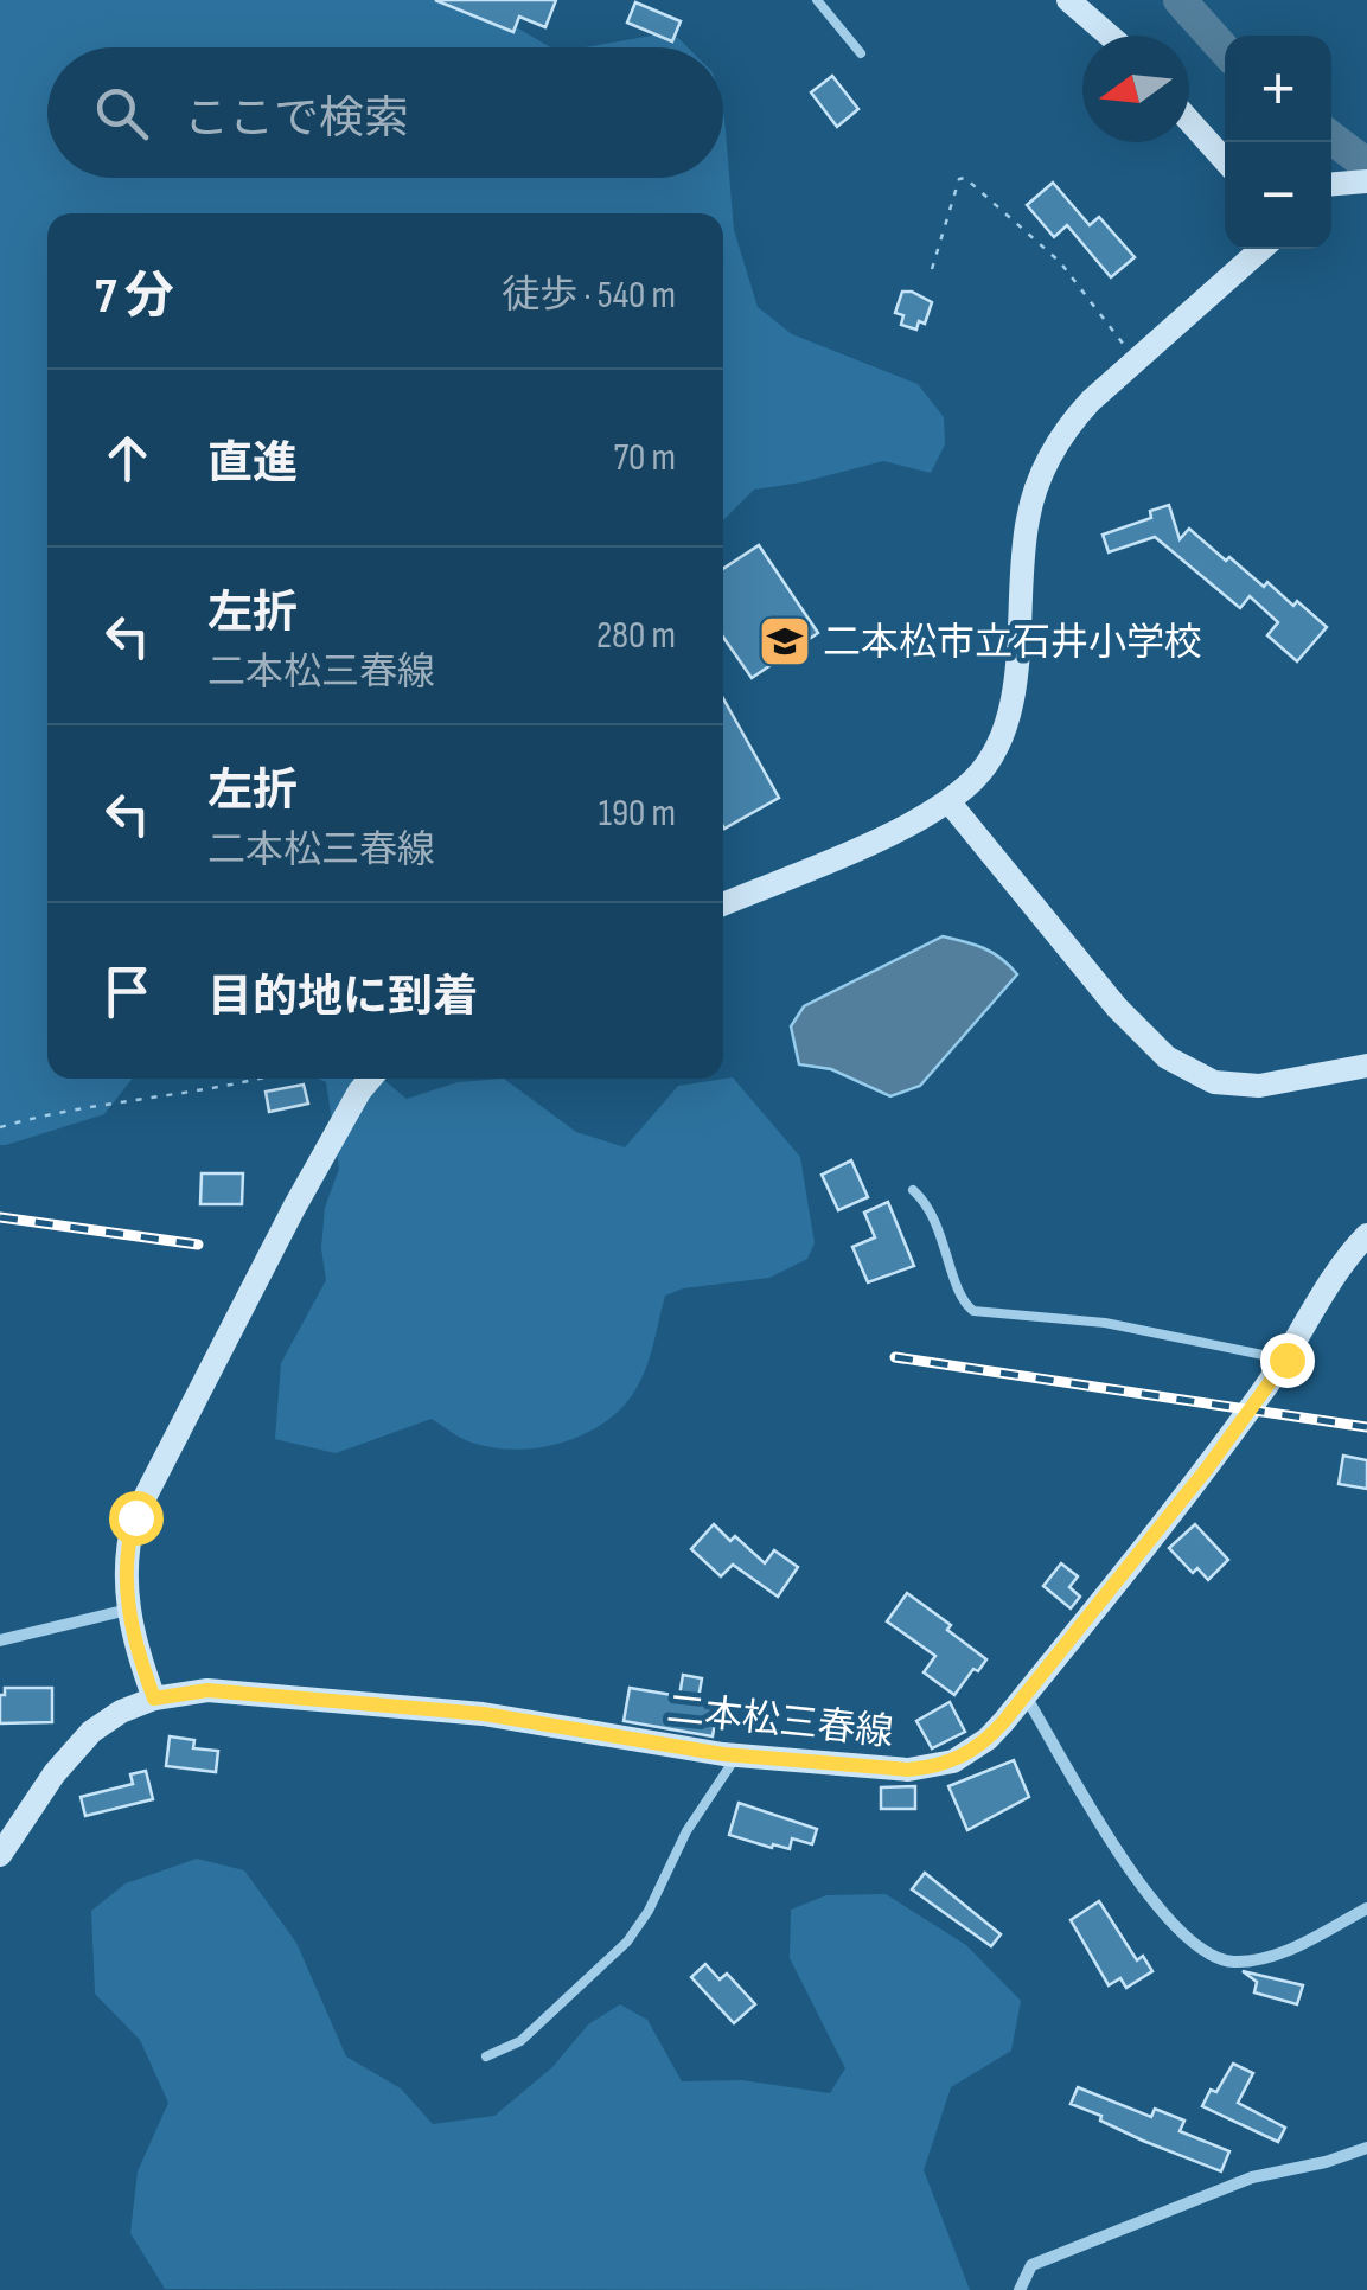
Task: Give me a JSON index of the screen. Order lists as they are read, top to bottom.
{
  "streets": {
    "street": ["二本松三春線"]
  },
  "places": {
    "school or university": ["二本松市立石井小学校"]
  },
  "north": "left",
  "page": {
    "map_buttons": ["+", "−"],
    "search": "ここで検索",
    "heading": ["7 分", "徒歩 · 540 m"],
    "list": [
      ["直進", "70 m"],
      ["左折", "二本松三春線", "280 m"],
      ["左折", "二本松三春線", "190 m"],
      "目的地に到着"
    ]
  }
}
